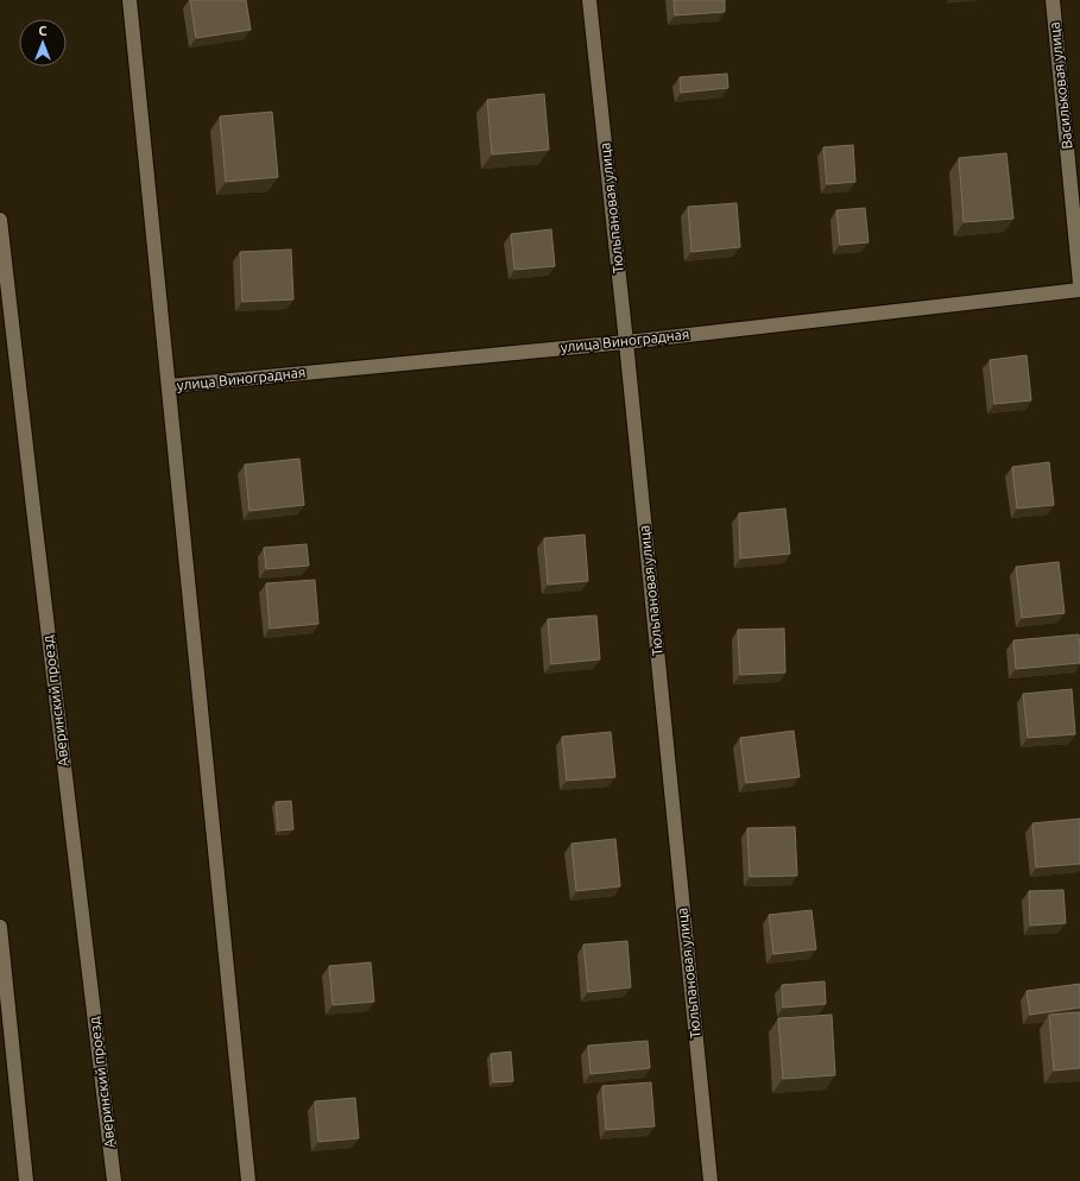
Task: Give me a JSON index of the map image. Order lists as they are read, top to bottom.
{
  "streets": {
    "street": [
      "Васильковая улица",
      "Тюльпановая улица",
      "улица Виноградная",
      "Аверинский проезд"
    ]
  },
  "crossings": [
    ["Тюльпановая улица", "улица Виноградная"]
  ],
  "north": "top"
}
